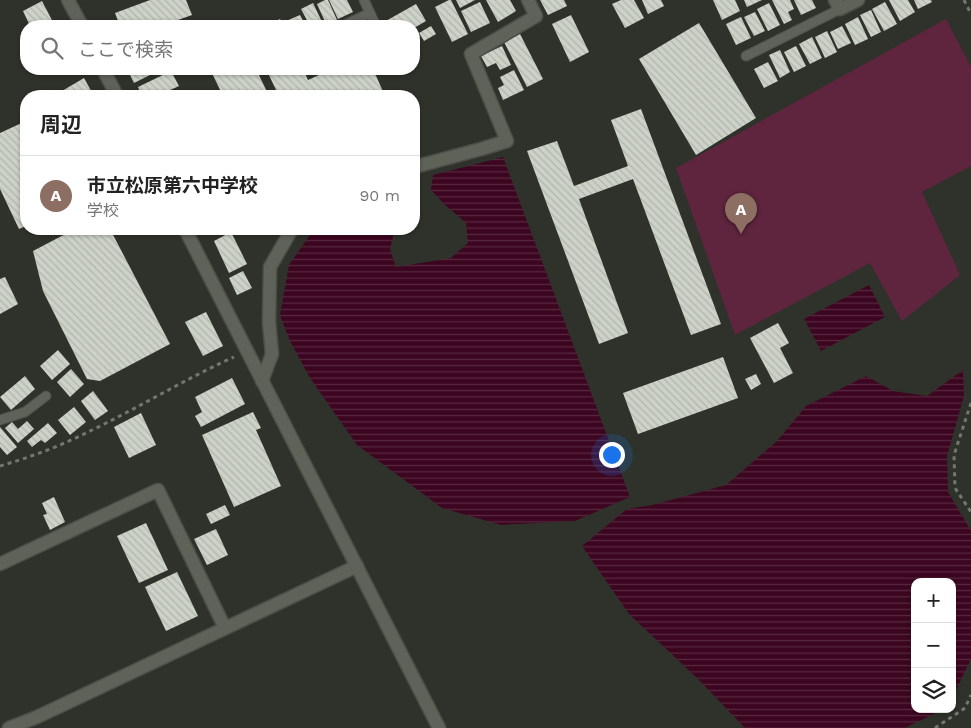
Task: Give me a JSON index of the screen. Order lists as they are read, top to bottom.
{
  "page": {
    "search": "ここで検索",
    "heading": "周辺",
    "list": [
      {
        "mark": "A",
        "name": "市立松原第六中学校",
        "note": "学校",
        "value": "90 m"
      }
    ],
    "pins": "A",
    "map_buttons": ["+", "−"]
  }
}
